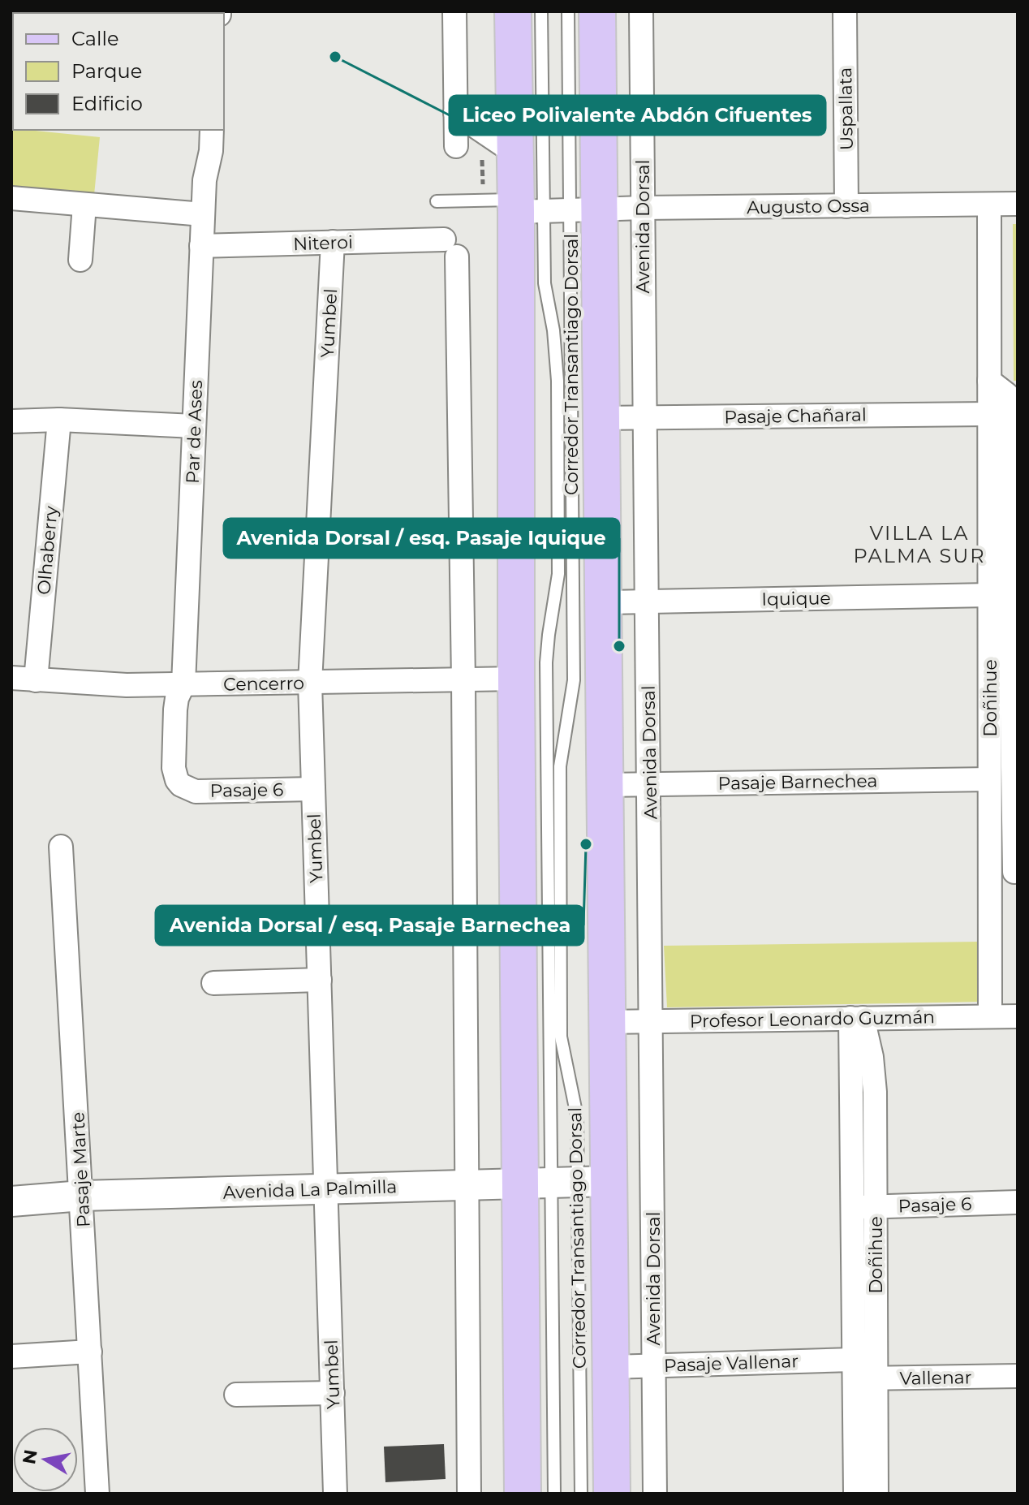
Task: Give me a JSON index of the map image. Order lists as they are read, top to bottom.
{
  "streets": {
    "street": [
      "Uspallata",
      "Augusto Ossa",
      "Avenida Dorsal",
      "Niteroi",
      "Yumbel",
      "Pasaje Chañaral",
      "Par de Ases",
      "Olhaberry",
      "Iquique",
      "Cencerro",
      "Doñihue",
      "Pasaje Barnechea",
      "Pasaje 6",
      "Profesor Leonardo Guzmán",
      "Pasaje Marte",
      "Avenida La Palmilla",
      "Pasaje Vallenar",
      "Vallenar"
    ],
    "lane": ["Corredor Transantiago Dorsal"]
  },
  "crossings": [
    ["Uspallata", "Augusto Ossa"],
    ["Augusto Ossa", "Avenida Dorsal"],
    ["Augusto Ossa", "Corredor Transantiago Dorsal"],
    ["Augusto Ossa", "Doñihue"],
    ["Avenida Dorsal", "Pasaje Chañaral"],
    ["Avenida Dorsal", "Iquique"],
    ["Avenida Dorsal", "Pasaje Barnechea"],
    ["Avenida Dorsal", "Profesor Leonardo Guzmán"],
    ["Avenida Dorsal", "Pasaje Vallenar"],
    ["Niteroi", "Yumbel"],
    ["Niteroi", "Par de Ases"],
    ["Niteroi", "Cencerro"],
    ["Yumbel", "Cencerro"],
    ["Yumbel", "Pasaje 6"],
    ["Yumbel", "Avenida La Palmilla"],
    ["Corredor Transantiago Dorsal", "Avenida La Palmilla"],
    ["Pasaje Chañaral", "Doñihue"],
    ["Par de Ases", "Cencerro"],
    ["Par de Ases", "Pasaje 6"],
    ["Olhaberry", "Cencerro"],
    ["Iquique", "Doñihue"],
    ["Doñihue", "Pasaje Barnechea"],
    ["Doñihue", "Pasaje 6"],
    ["Doñihue", "Profesor Leonardo Guzmán"],
    ["Doñihue", "Pasaje Vallenar"],
    ["Doñihue", "Vallenar"],
    ["Pasaje Marte", "Avenida La Palmilla"],
    ["Pasaje Vallenar", "Vallenar"]
  ],
  "districts": ["VILLA LA PALMA SUR"],
  "places": ["Liceo Polivalente Abdón Cifuentes", "Avenida Dorsal / esq. Pasaje Iquique", "Avenida Dorsal / esq. Pasaje Barnechea"],
  "legend": ["Calle", "Parque", "Edificio"],
  "north": "left"
}
